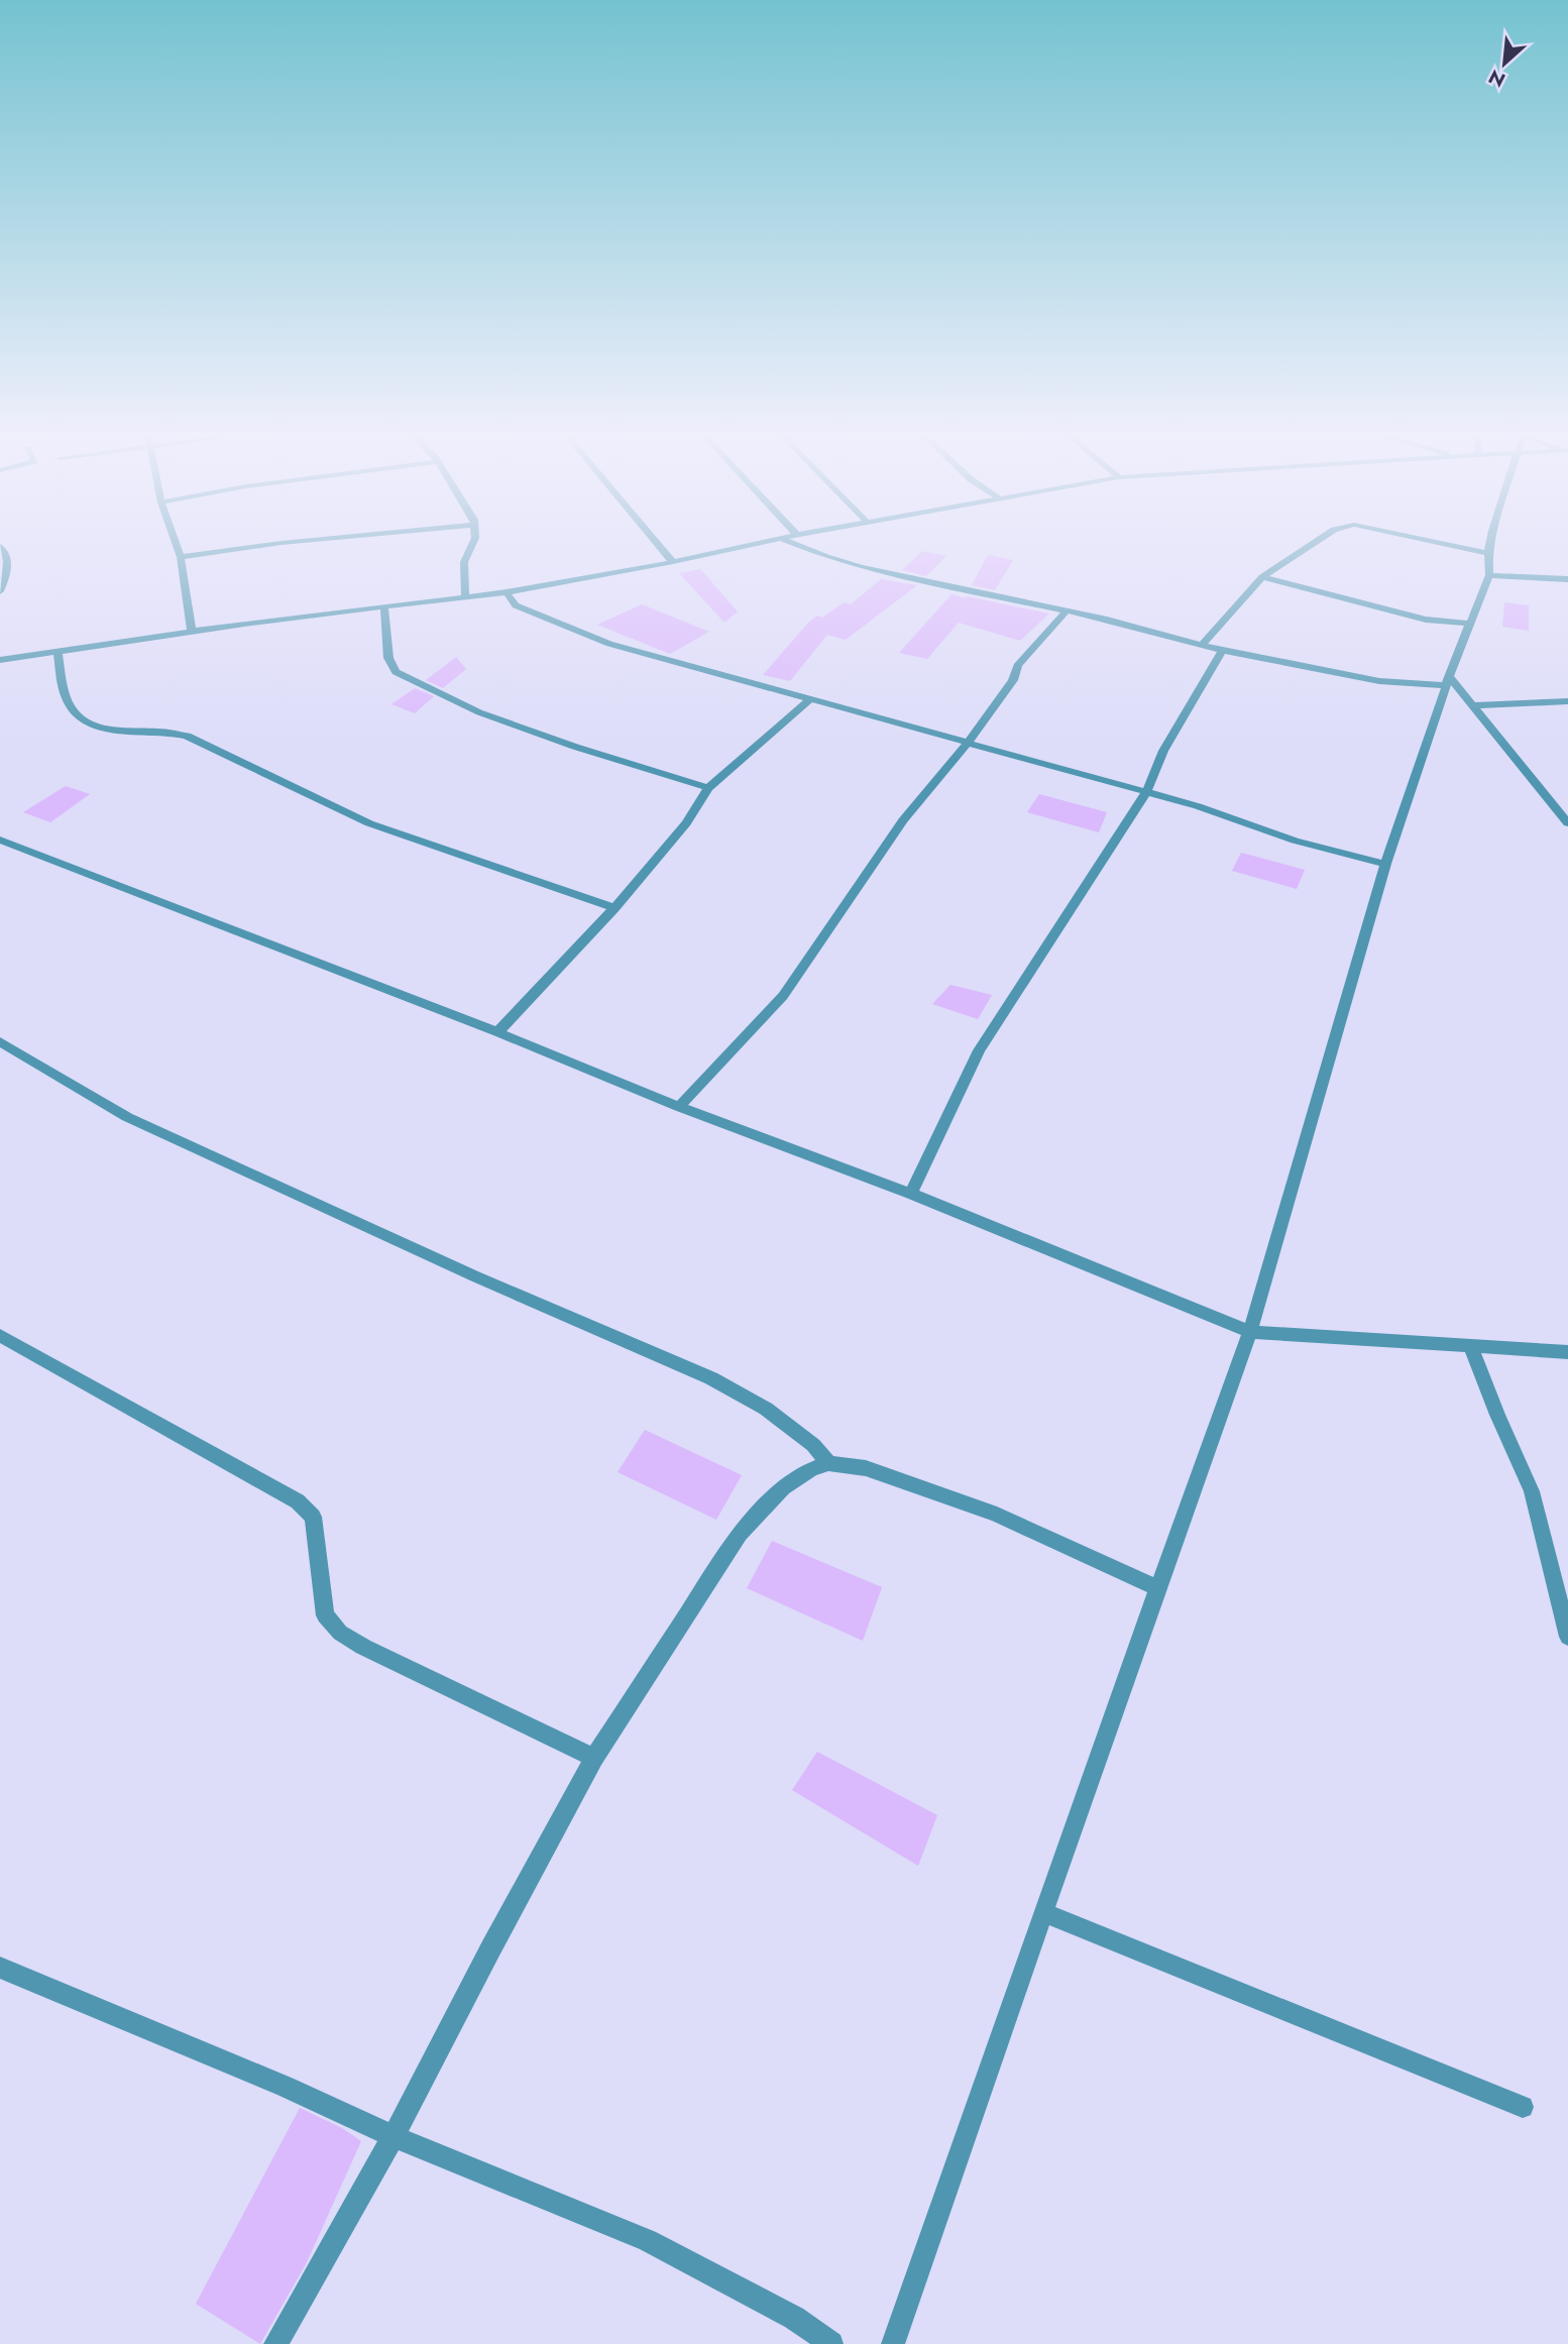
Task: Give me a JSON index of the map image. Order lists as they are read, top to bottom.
{
  "north": "bottom left"
}
